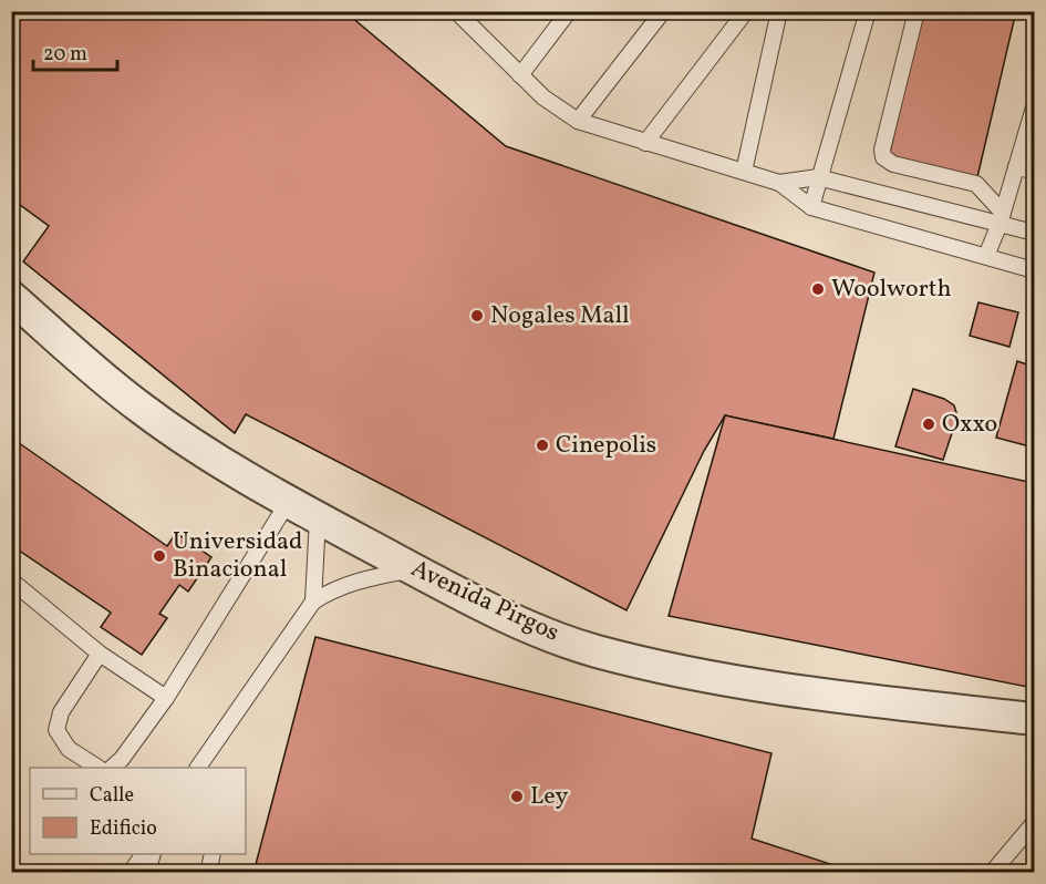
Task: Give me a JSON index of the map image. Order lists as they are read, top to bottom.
{
  "streets": {
    "street": ["Avenida Pirgos"]
  },
  "places": [
    "Woolworth",
    "Nogales Mall",
    "Oxxo",
    "Cinepolis",
    "Universidad Binacional",
    "Ley"
  ],
  "legend": ["Calle", "Edificio"],
  "scale_bar": "20 m"
}
